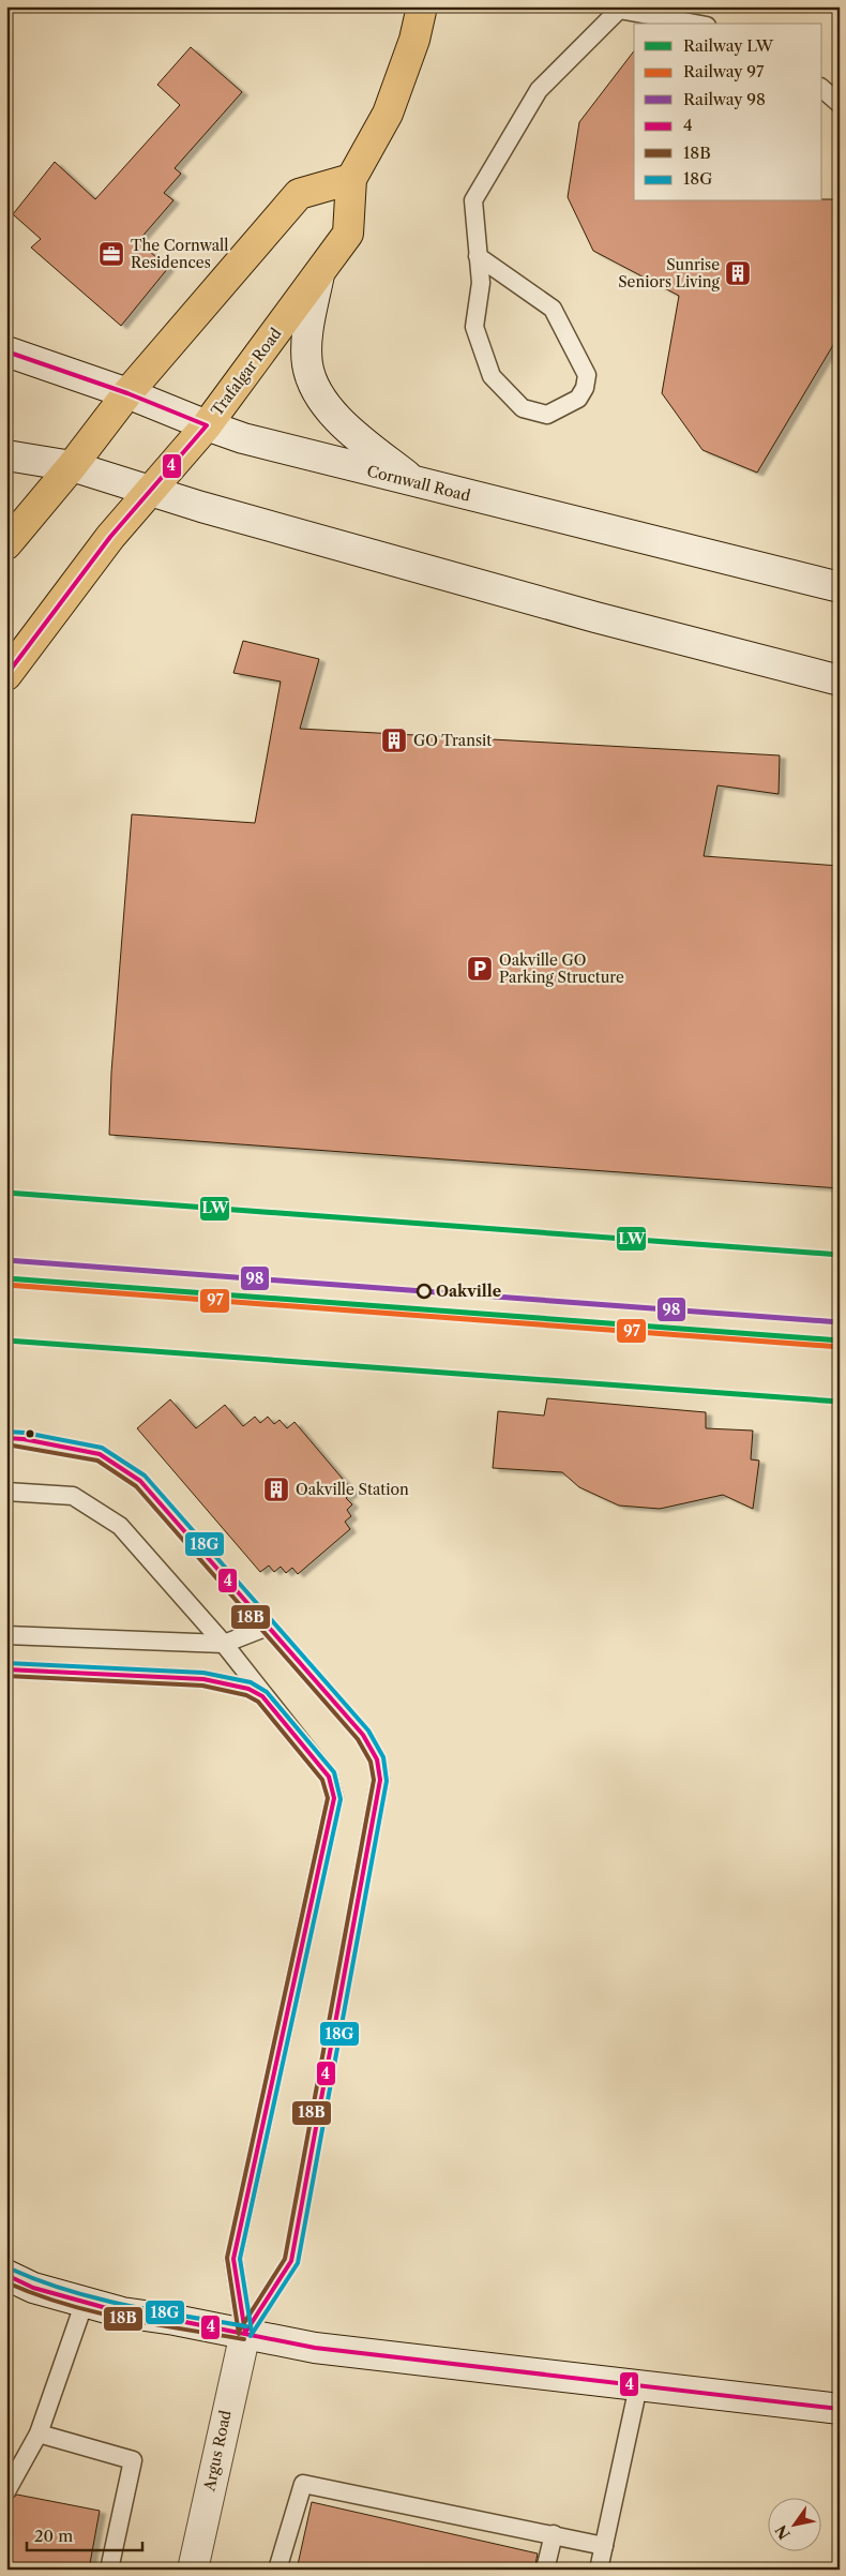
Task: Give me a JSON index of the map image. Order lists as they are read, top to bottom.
{
  "streets": {
    "main road": ["Trafalgar Road", "Cornwall Road", "Argus Road"]
  },
  "crossings": [
    ["Trafalgar Road", "Cornwall Road"]
  ],
  "places": {
    "office": ["The Cornwall Residences"],
    "building": ["Sunrise Seniors Living", "GO Transit", "Oakville Station"],
    "parking": ["Oakville GO Parking Structure"],
    "other": ["Oakville"]
  },
  "lines": [
    "transit line 4",
    "rail line LW",
    "rail line 98",
    "rail line 97",
    "transit line 18G",
    "transit line 18B"
  ],
  "legend": [
    "Railway LW",
    "Railway 97",
    "Railway 98",
    "4",
    "18B",
    "18G"
  ],
  "scale_bar": "20 m",
  "north": "bottom left"
}
